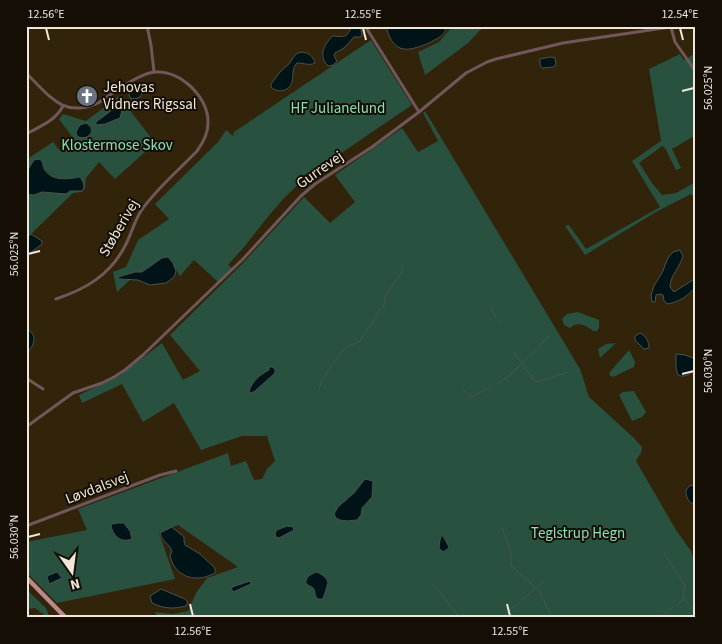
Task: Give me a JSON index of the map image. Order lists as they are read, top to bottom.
{
  "streets": {
    "street": ["Gurrevej", "Støberivej", "Løvdalsvej"]
  },
  "parks": ["HF Julianelund", "Klostermose Skov", "Teglstrup Hegn"],
  "places": {
    "church": ["Jehovas Vidners Rigssal"]
  },
  "north": "bottom",
  "coordinates": [
    "12.56°E",
    "12.55°E",
    "12.54°E",
    "56.025°N",
    "56.030°N"
  ]
}
